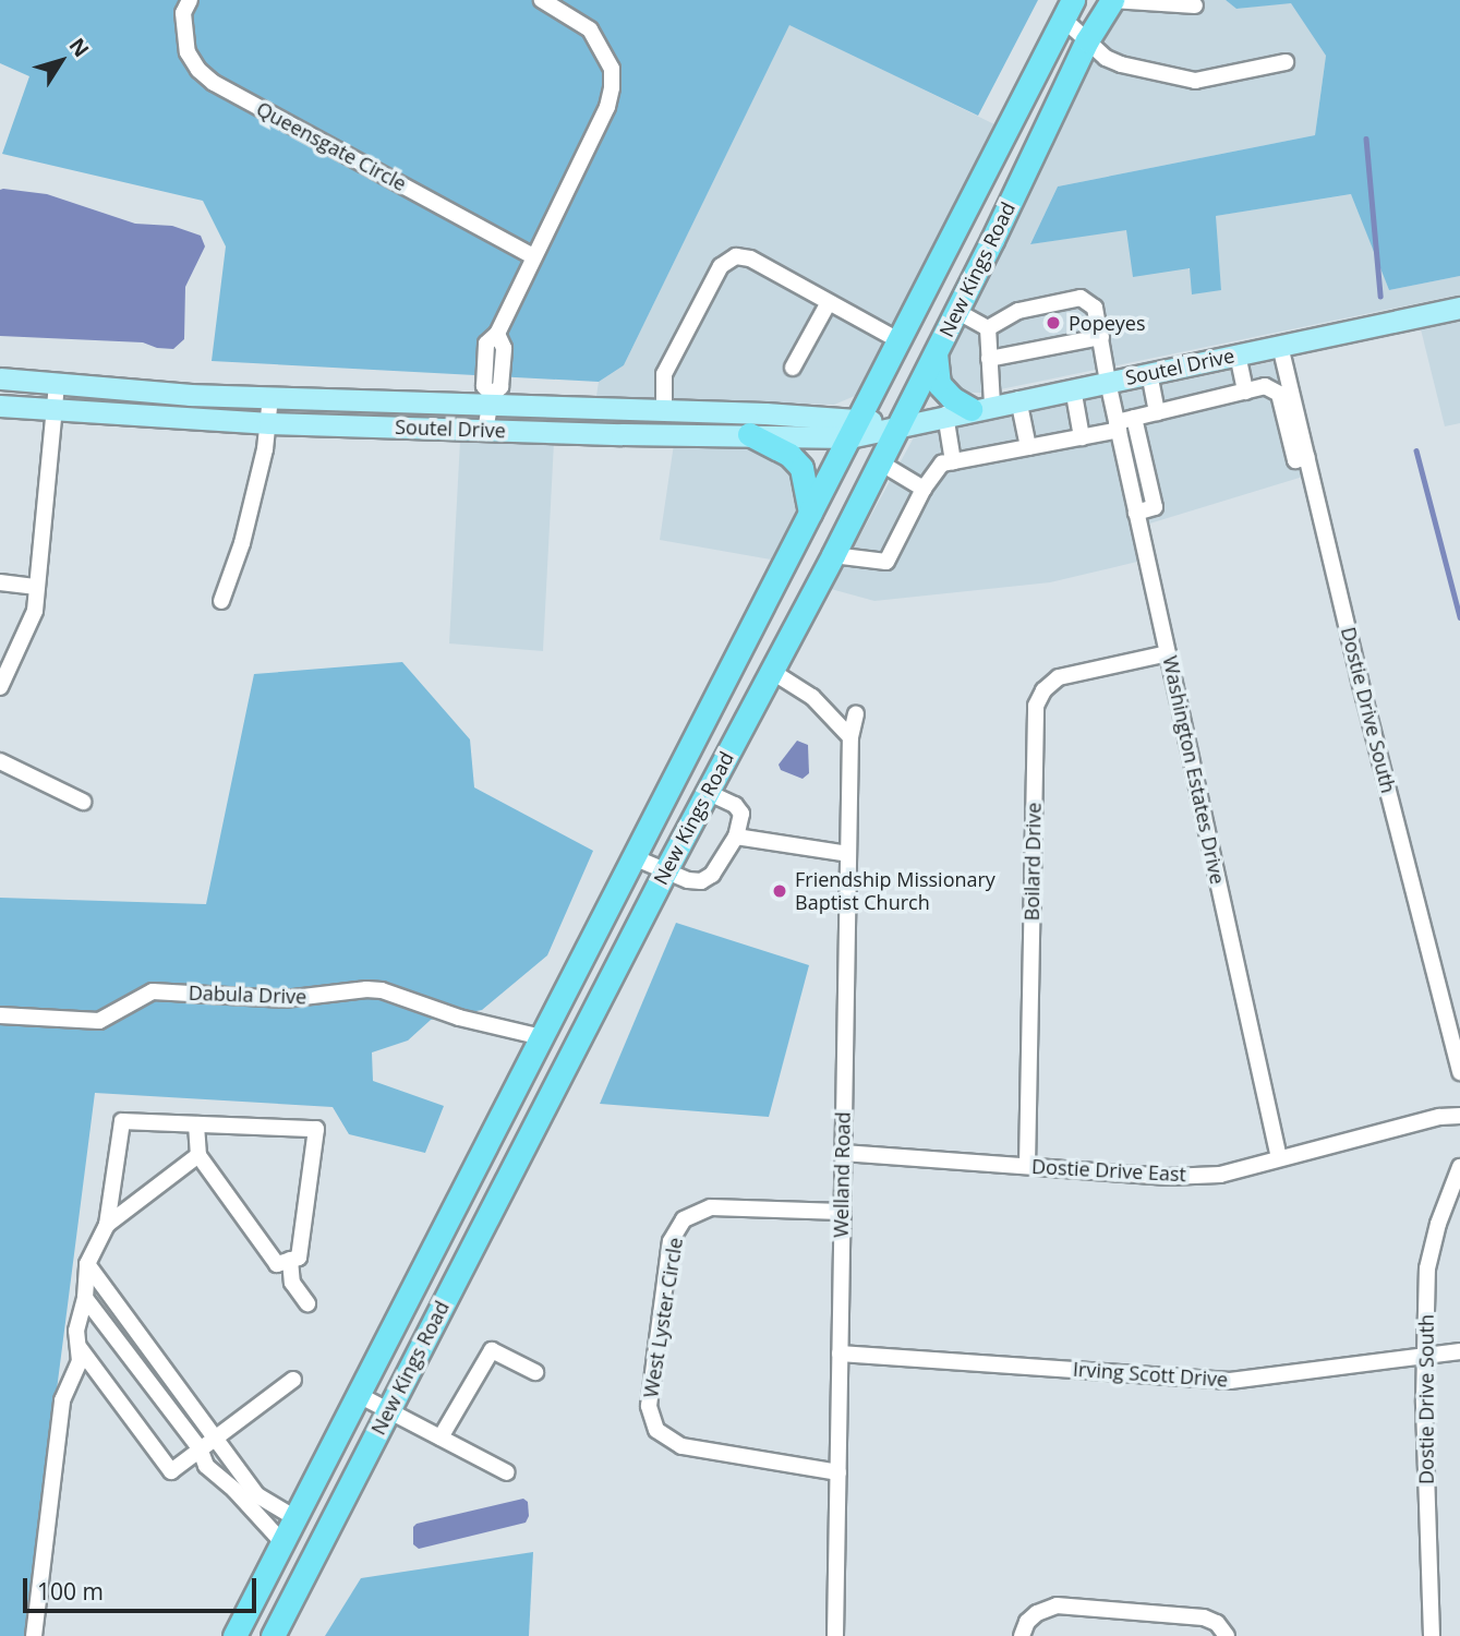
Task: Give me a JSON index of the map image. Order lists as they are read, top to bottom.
{
  "streets": {
    "highway": ["New Kings Road"],
    "main road": ["Soutel Drive"],
    "street": [
      "Queensgate Circle",
      "Dostie Drive South",
      "Washington Estates Drive",
      "Boilard Drive",
      "Dabula Drive",
      "Dostie Drive East",
      "Welland Road",
      "West Lyster Circle",
      "Irving Scott Drive"
    ]
  },
  "crossings": [
    ["New Kings Road", "Soutel Drive"],
    ["New Kings Road", "Dabula Drive"],
    ["Soutel Drive", "Dostie Drive South"],
    ["Soutel Drive", "Washington Estates Drive"],
    ["Dostie Drive South", "Irving Scott Drive"],
    ["Washington Estates Drive", "Boilard Drive"],
    ["Washington Estates Drive", "Dostie Drive East"],
    ["Boilard Drive", "Dostie Drive East"],
    ["Dostie Drive East", "Welland Road"],
    ["Welland Road", "West Lyster Circle"],
    ["Welland Road", "Irving Scott Drive"]
  ],
  "places": ["Popeyes", "Friendship Missionary Baptist Church"],
  "scale_bar": "100 m",
  "north": "top right"
}
